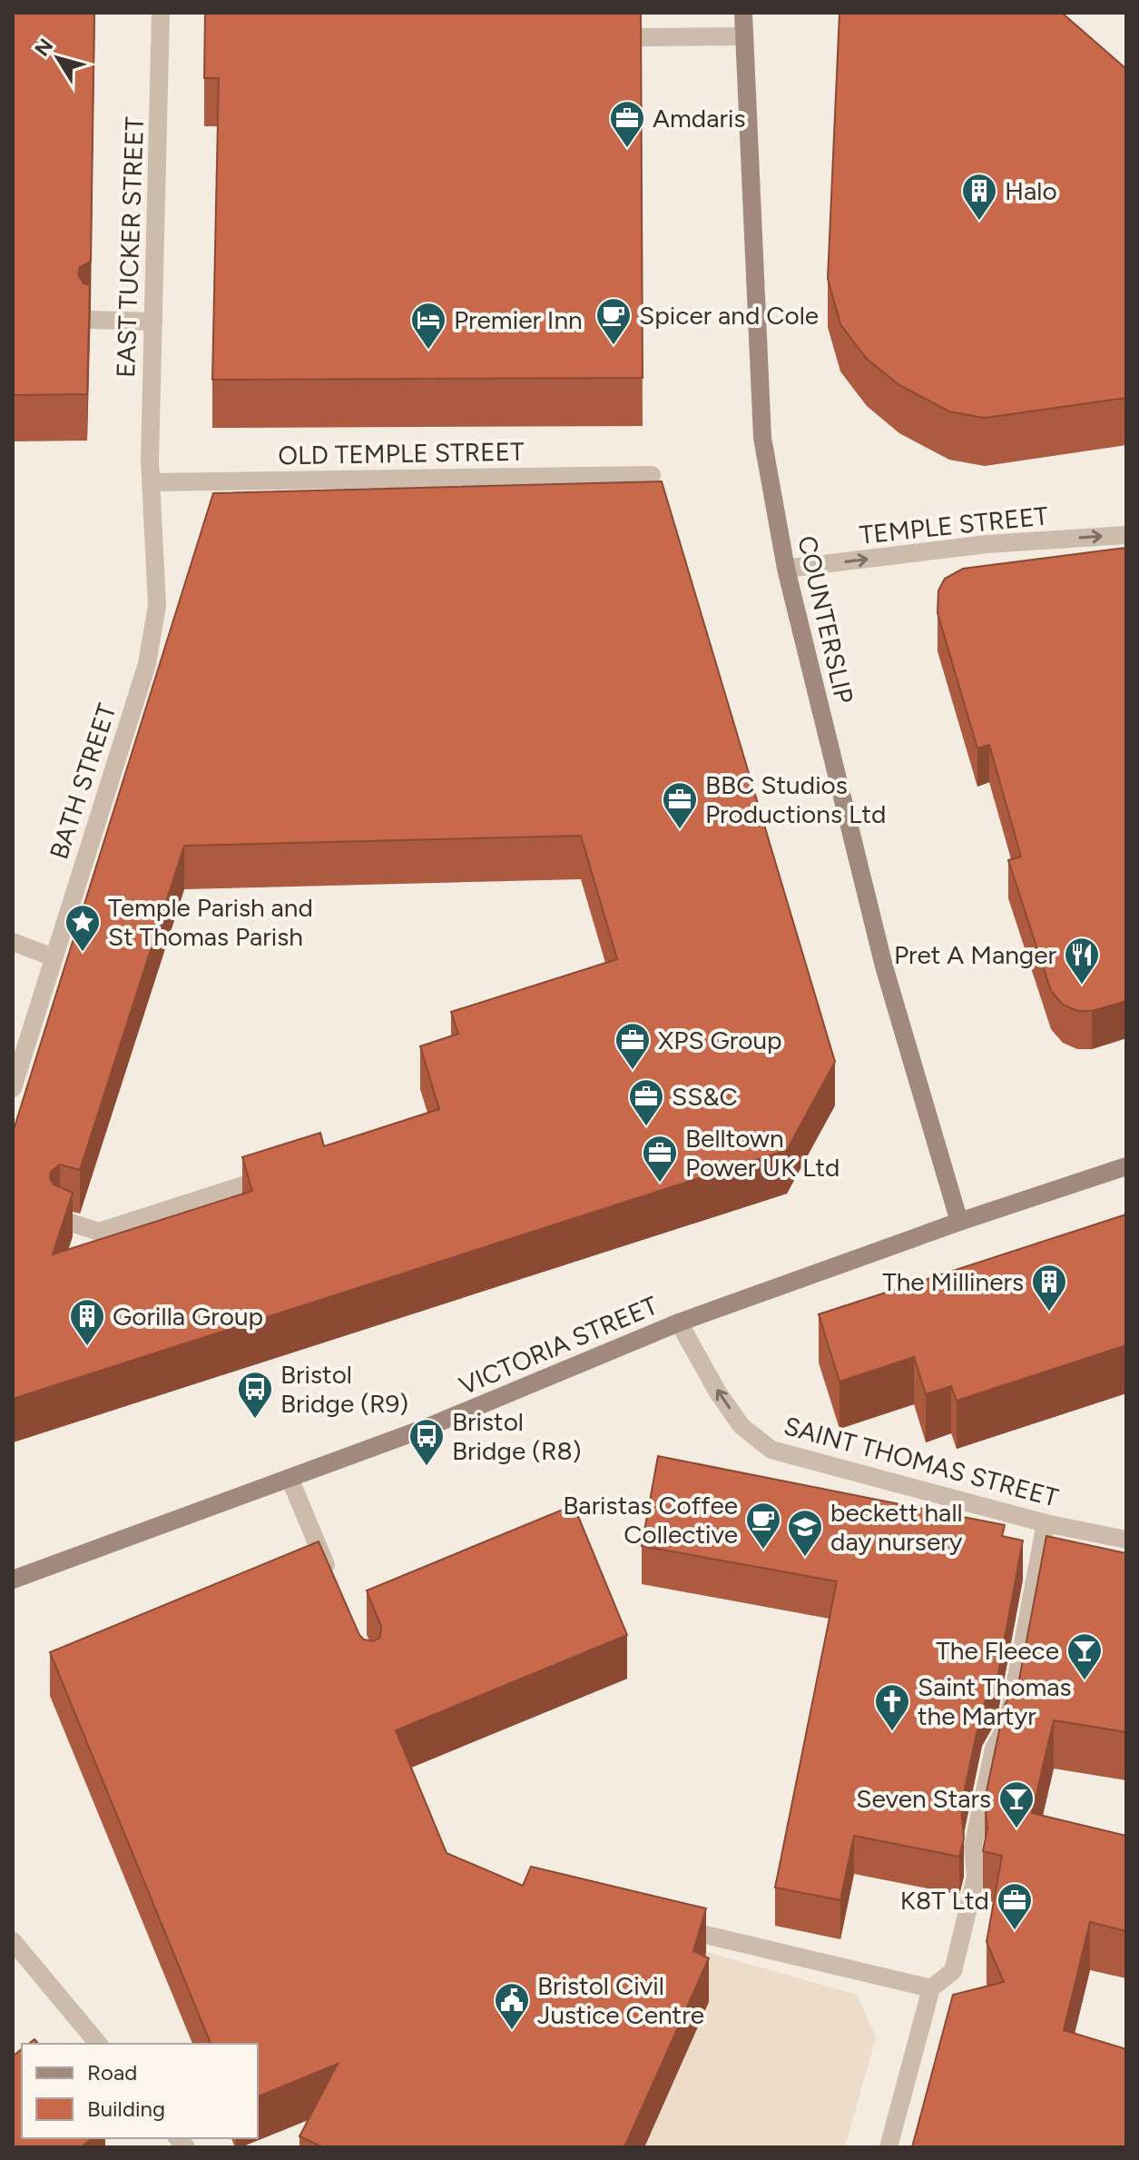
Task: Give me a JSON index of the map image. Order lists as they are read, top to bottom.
{
  "streets": {
    "street": [
      "EAST TUCKER STREET",
      "OLD TEMPLE STREET",
      "TEMPLE STREET",
      "COUNTERSLIP",
      "BATH STREET",
      "VICTORIA STREET",
      "SAINT THOMAS STREET"
    ]
  },
  "crossings": [
    ["EAST TUCKER STREET", "OLD TEMPLE STREET"],
    ["EAST TUCKER STREET", "BATH STREET"],
    ["OLD TEMPLE STREET", "BATH STREET"],
    ["TEMPLE STREET", "COUNTERSLIP"],
    ["COUNTERSLIP", "VICTORIA STREET"],
    ["VICTORIA STREET", "SAINT THOMAS STREET"]
  ],
  "one_way": ["TEMPLE STREET", "SAINT THOMAS STREET"],
  "places": {
    "office": [
      "Amdaris",
      "BBC Studios Productions Ltd",
      "XPS Group",
      "SS&C",
      "Belltown Power UK Ltd",
      "K8T Ltd"
    ],
    "building": ["Halo", "The Milliners", "Gorilla Group"],
    "cafe": ["Spicer and Cole", "Baristas Coffee Collective"],
    "hotel": ["Premier Inn"],
    "place": ["Temple Parish and St Thomas Parish"],
    "restaurant": ["Pret A Manger"],
    "bus stop": ["Bristol Bridge (R9)", "Bristol Bridge (R8)"],
    "school or university": ["beckett hall day nursery"],
    "bar": ["The Fleece", "Seven Stars"],
    "church": ["Saint Thomas the Martyr"],
    "public building": ["Bristol Civil Justice Centre"]
  },
  "legend": ["Road", "Building"],
  "north": "top left"
}
